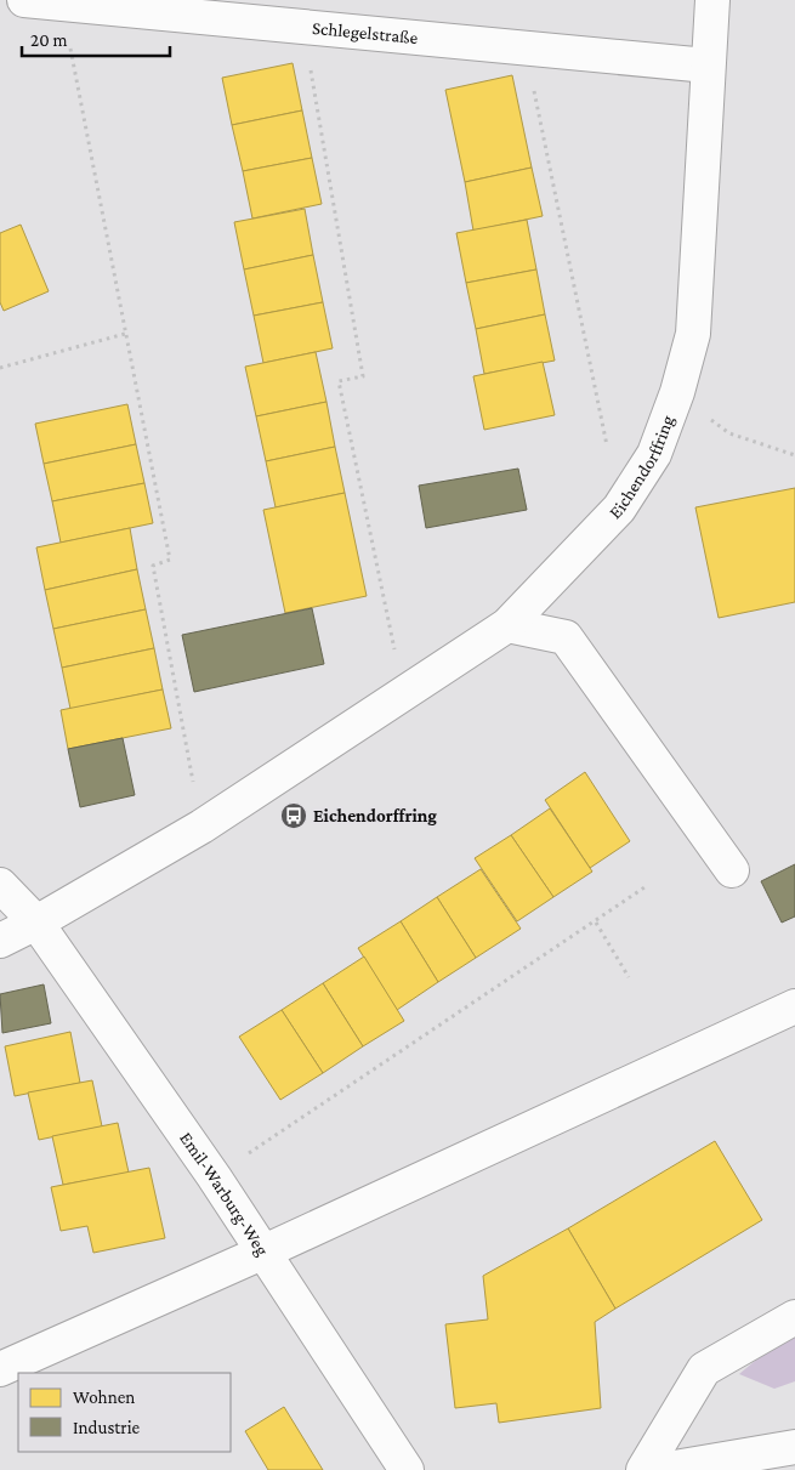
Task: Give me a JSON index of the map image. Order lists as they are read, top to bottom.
{
  "streets": {
    "street": ["Schlegelstraße", "Eichendorffring", "Emil-Warburg-Weg"]
  },
  "crossings": [
    ["Schlegelstraße", "Eichendorffring"],
    ["Eichendorffring", "Emil-Warburg-Weg"]
  ],
  "places": {
    "bus stop": ["Eichendorffring"]
  },
  "legend": ["Wohnen", "Industrie"],
  "scale_bar": "20 m"
}
